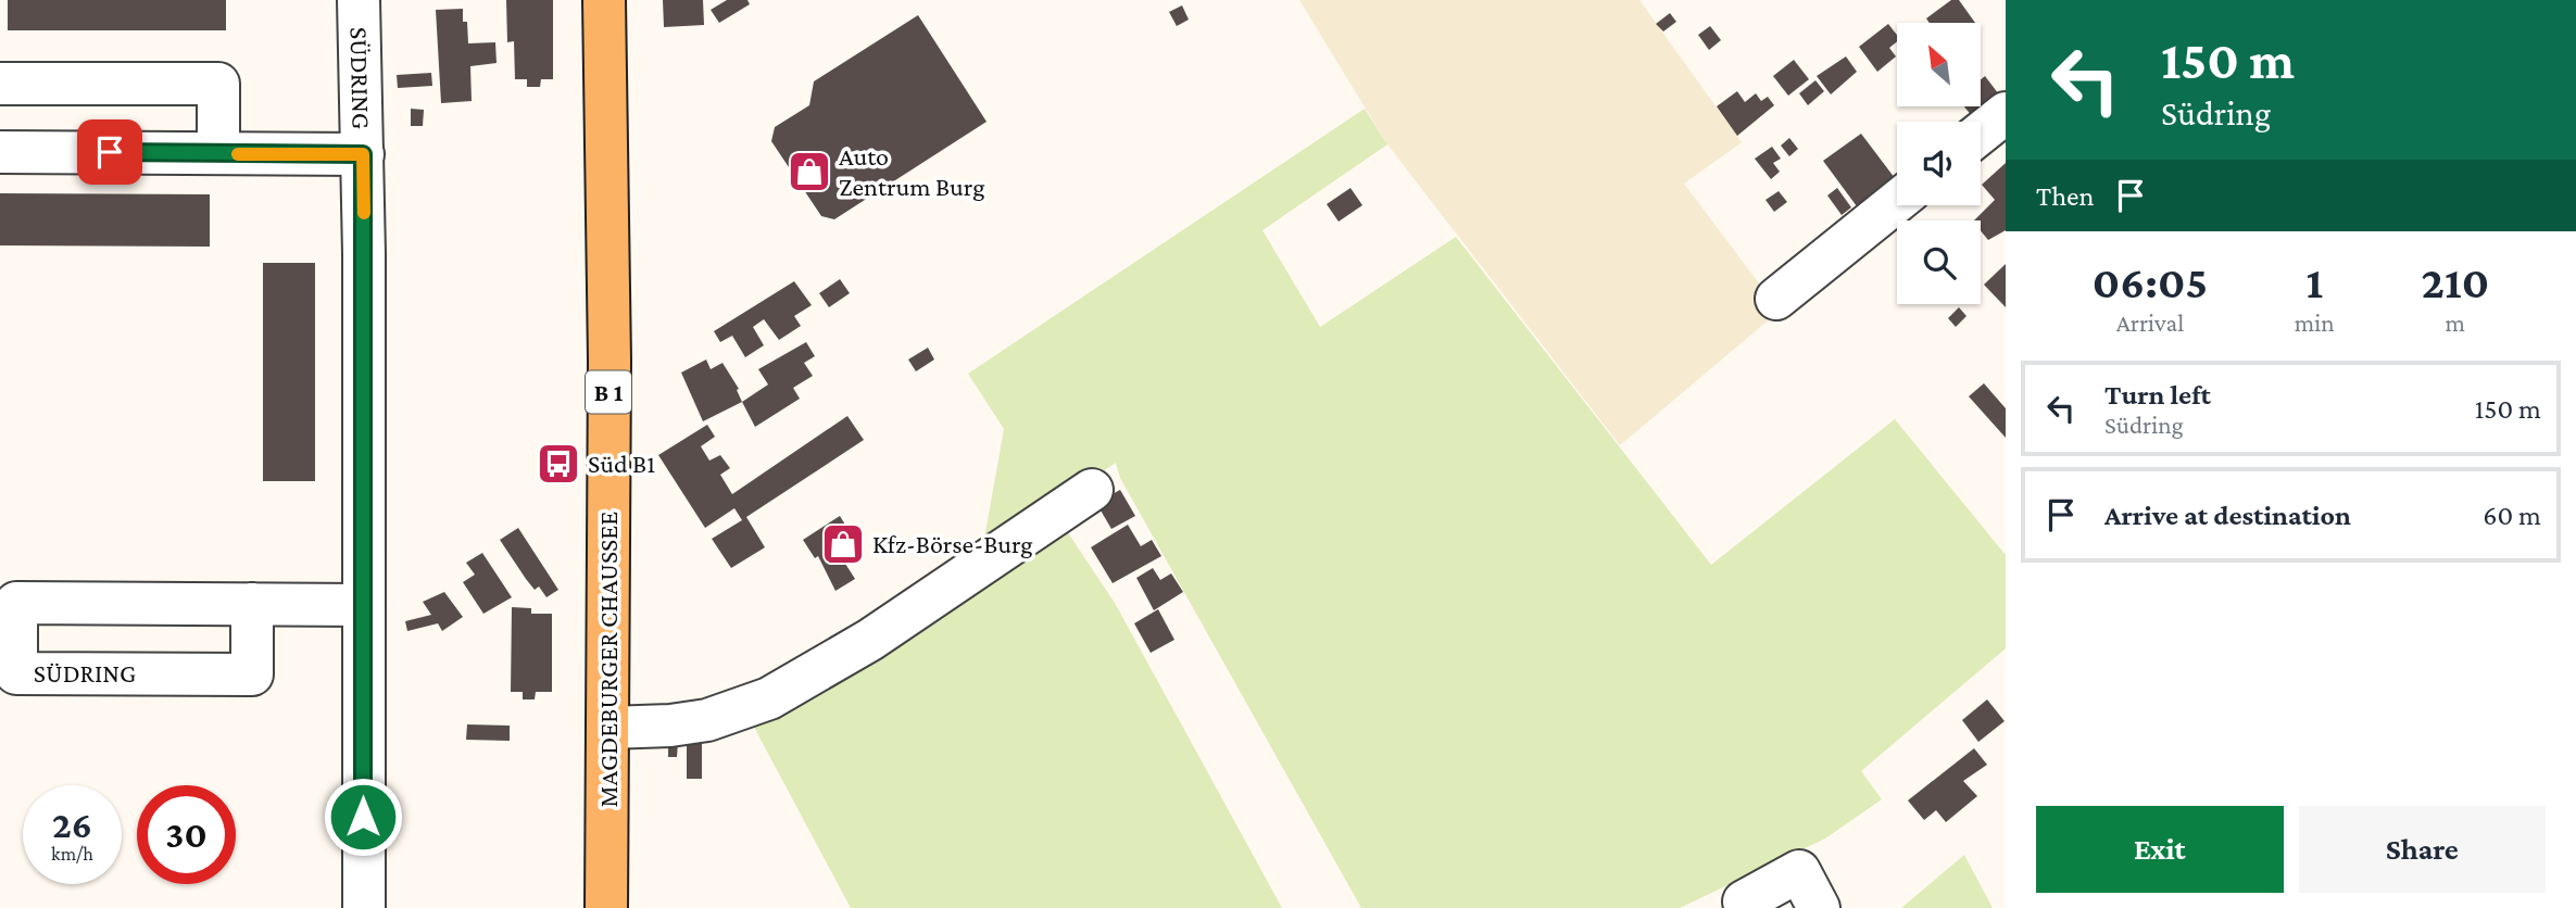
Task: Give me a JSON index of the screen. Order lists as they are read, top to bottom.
{
  "streets": {
    "main road": ["B 1", "MAGDEBURGER CHAUSSEE"],
    "street": ["SÜDRING"]
  },
  "places": {
    "shop": ["Auto Zentrum Burg", "Kfz-Börse-Burg"],
    "bus stop": ["Süd B1"]
  },
  "north": "top left",
  "page": {
    "turn": ["150 m", "Südring"],
    "then": "Then",
    "eta": [
      "06:05",
      "Arrival",
      "1",
      "min",
      "210",
      "m"
    ],
    "list": [
      {
        "name": "Turn left",
        "note": "Südring",
        "value": "150 m"
      },
      {
        "name": "Arrive at destination",
        "value": "60 m"
      }
    ],
    "speed": "26 km/h",
    "limit": "30",
    "buttons": ["Exit", "Share"]
  }
}
